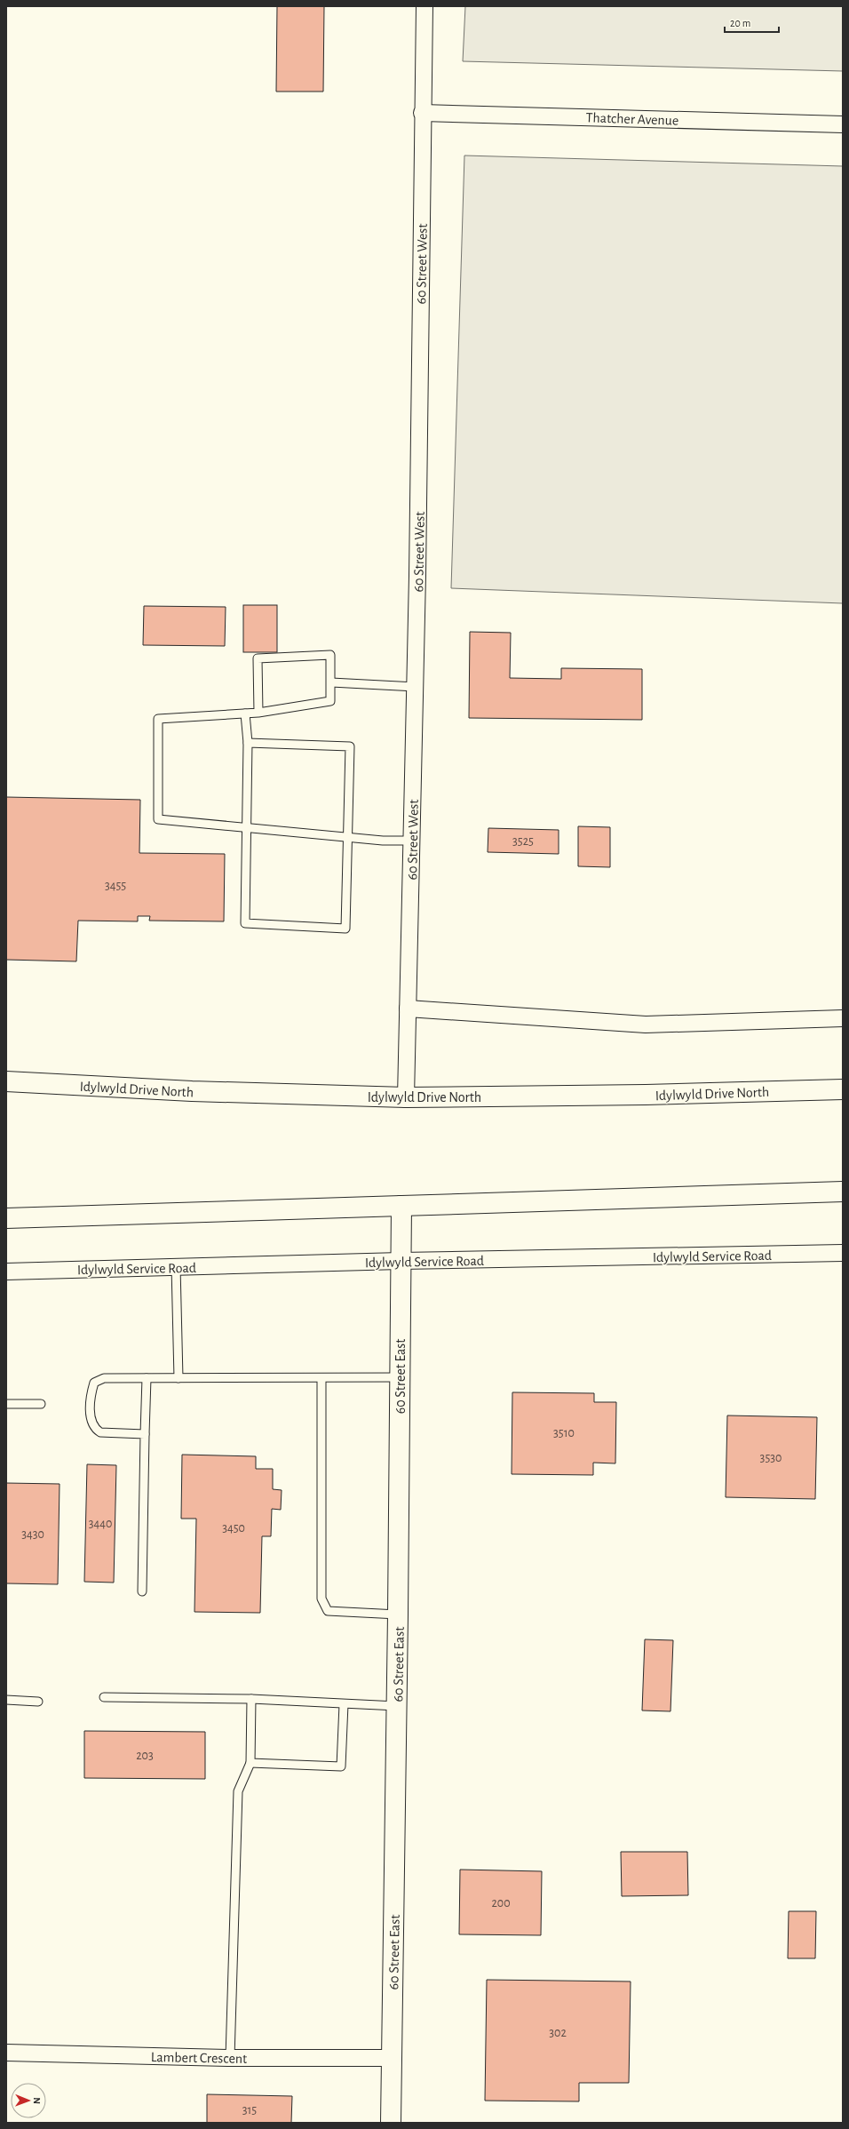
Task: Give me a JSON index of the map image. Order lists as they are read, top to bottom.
{
  "streets": {
    "main road": ["Idylwyld Drive North", "60 Street East"],
    "street": [
      "Thatcher Avenue",
      "60 Street West",
      "Idylwyld Service Road",
      "Lambert Crescent"
    ]
  },
  "crossings": [
    ["Thatcher Avenue", "60 Street West"],
    ["60 Street West", "Idylwyld Drive North"],
    ["Idylwyld Service Road", "60 Street East"],
    ["60 Street East", "Lambert Crescent"]
  ],
  "house_numbers": [
    "3525",
    "3455",
    "3510",
    "3530",
    "3440",
    "3450",
    "3430",
    "203",
    "200",
    "302",
    "315"
  ],
  "scale_bar": "20 m",
  "north": "right"
}
